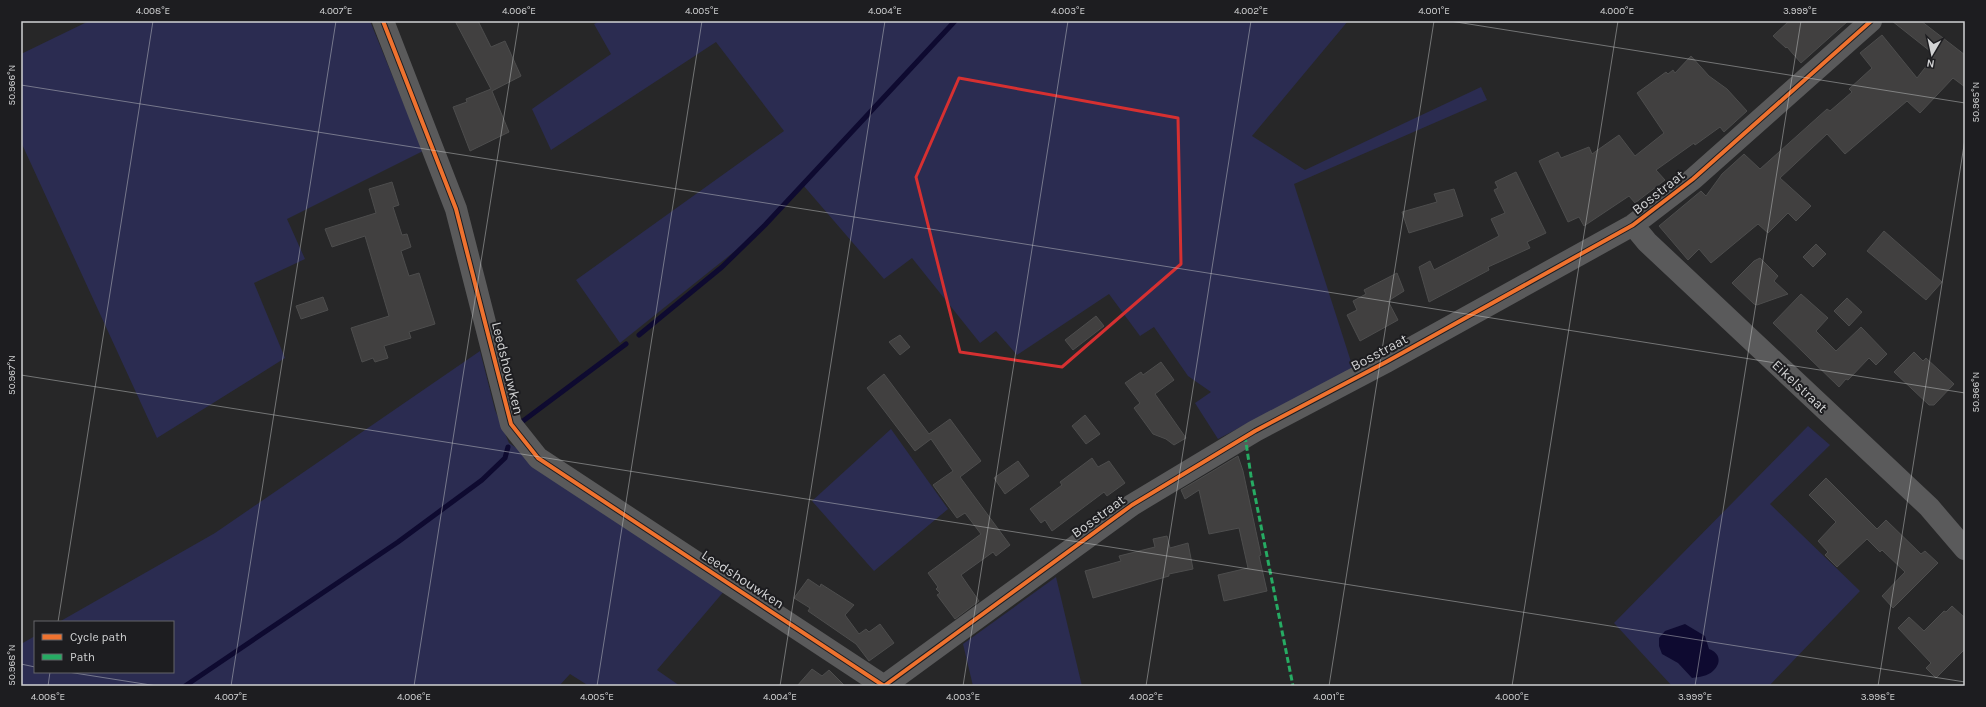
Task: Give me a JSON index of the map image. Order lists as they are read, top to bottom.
{
  "streets": {
    "street": ["Bosstraat", "Leedshouwken", "Eikelstraat"]
  },
  "crossings": [
    ["Bosstraat", "Leedshouwken"],
    ["Bosstraat", "Eikelstraat"]
  ],
  "legend": ["Cycle path", "Path"],
  "north": "bottom",
  "coordinates": [
    "4.008°E",
    "4.007°E",
    "4.006°E",
    "4.005°E",
    "4.004°E",
    "4.003°E",
    "4.002°E",
    "4.001°E",
    "4.000°E",
    "3.999°E",
    "50.966°N",
    "50.965°N",
    "50.967°N",
    "50.968°N",
    "3.998°E"
  ]
}
